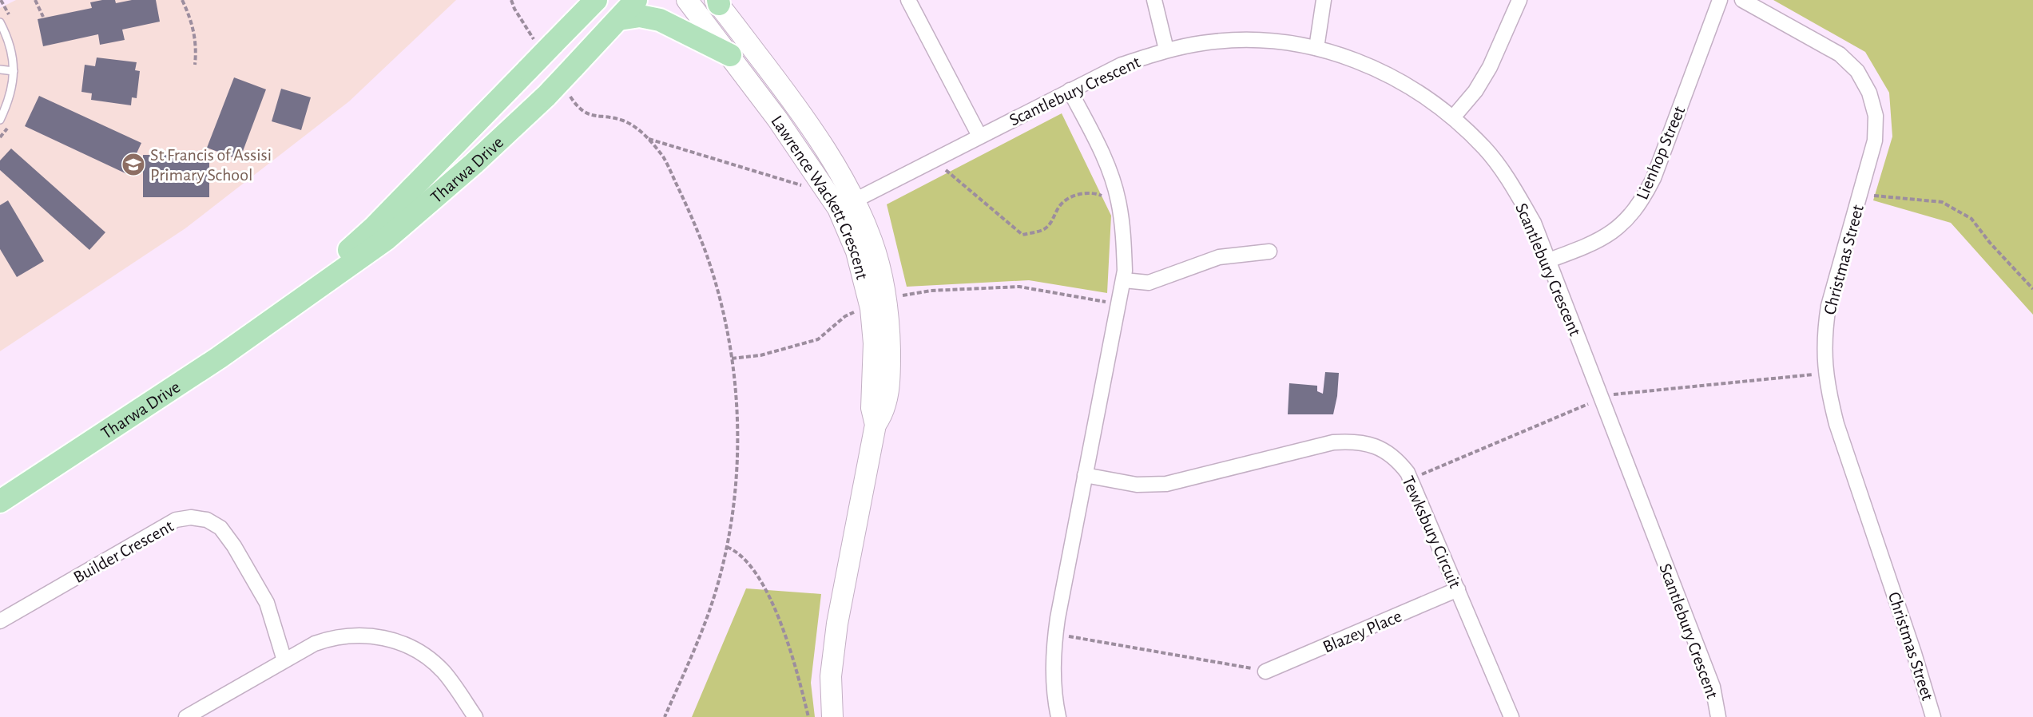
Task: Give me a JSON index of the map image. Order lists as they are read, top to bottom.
{
  "streets": {
    "main road": ["Tharwa Drive"],
    "street": [
      "Scantlebury Crescent",
      "Lienhop Street",
      "Lawrence Wackett Crescent",
      "Christmas Street",
      "Tewksbury Circuit",
      "Builder Crescent",
      "Blazey Place"
    ]
  },
  "crossings": [
    ["Scantlebury Crescent", "Lienhop Street"],
    ["Scantlebury Crescent", "Lawrence Wackett Crescent"],
    ["Tewksbury Circuit", "Blazey Place"]
  ],
  "places": {
    "school or university": ["St Francis of Assisi Primary School"]
  }
}
